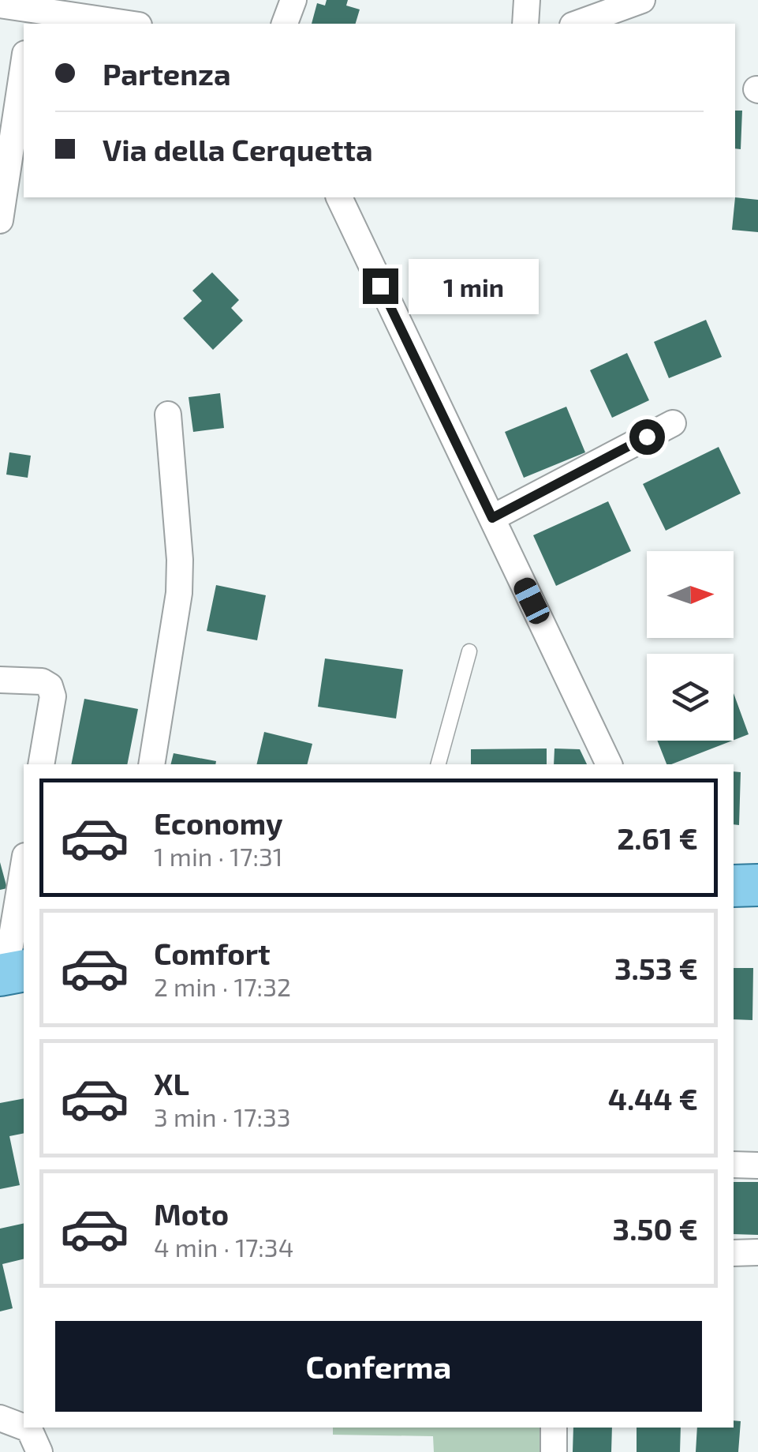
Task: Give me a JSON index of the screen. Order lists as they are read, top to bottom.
{
  "north": "right",
  "page": {
    "banner": ["Partenza", "Via della Cerquetta"],
    "bubble": "1 min",
    "list": [
      {
        "name": "Economy",
        "note": "1 min · 17:31",
        "value": "2.61 €"
      },
      {
        "name": "Comfort",
        "note": "2 min · 17:32",
        "value": "3.53 €"
      },
      {
        "name": "XL",
        "note": "3 min · 17:33",
        "value": "4.44 €"
      },
      {
        "name": "Moto",
        "note": "4 min · 17:34",
        "value": "3.50 €"
      }
    ],
    "buttons": "Conferma"
  }
}
